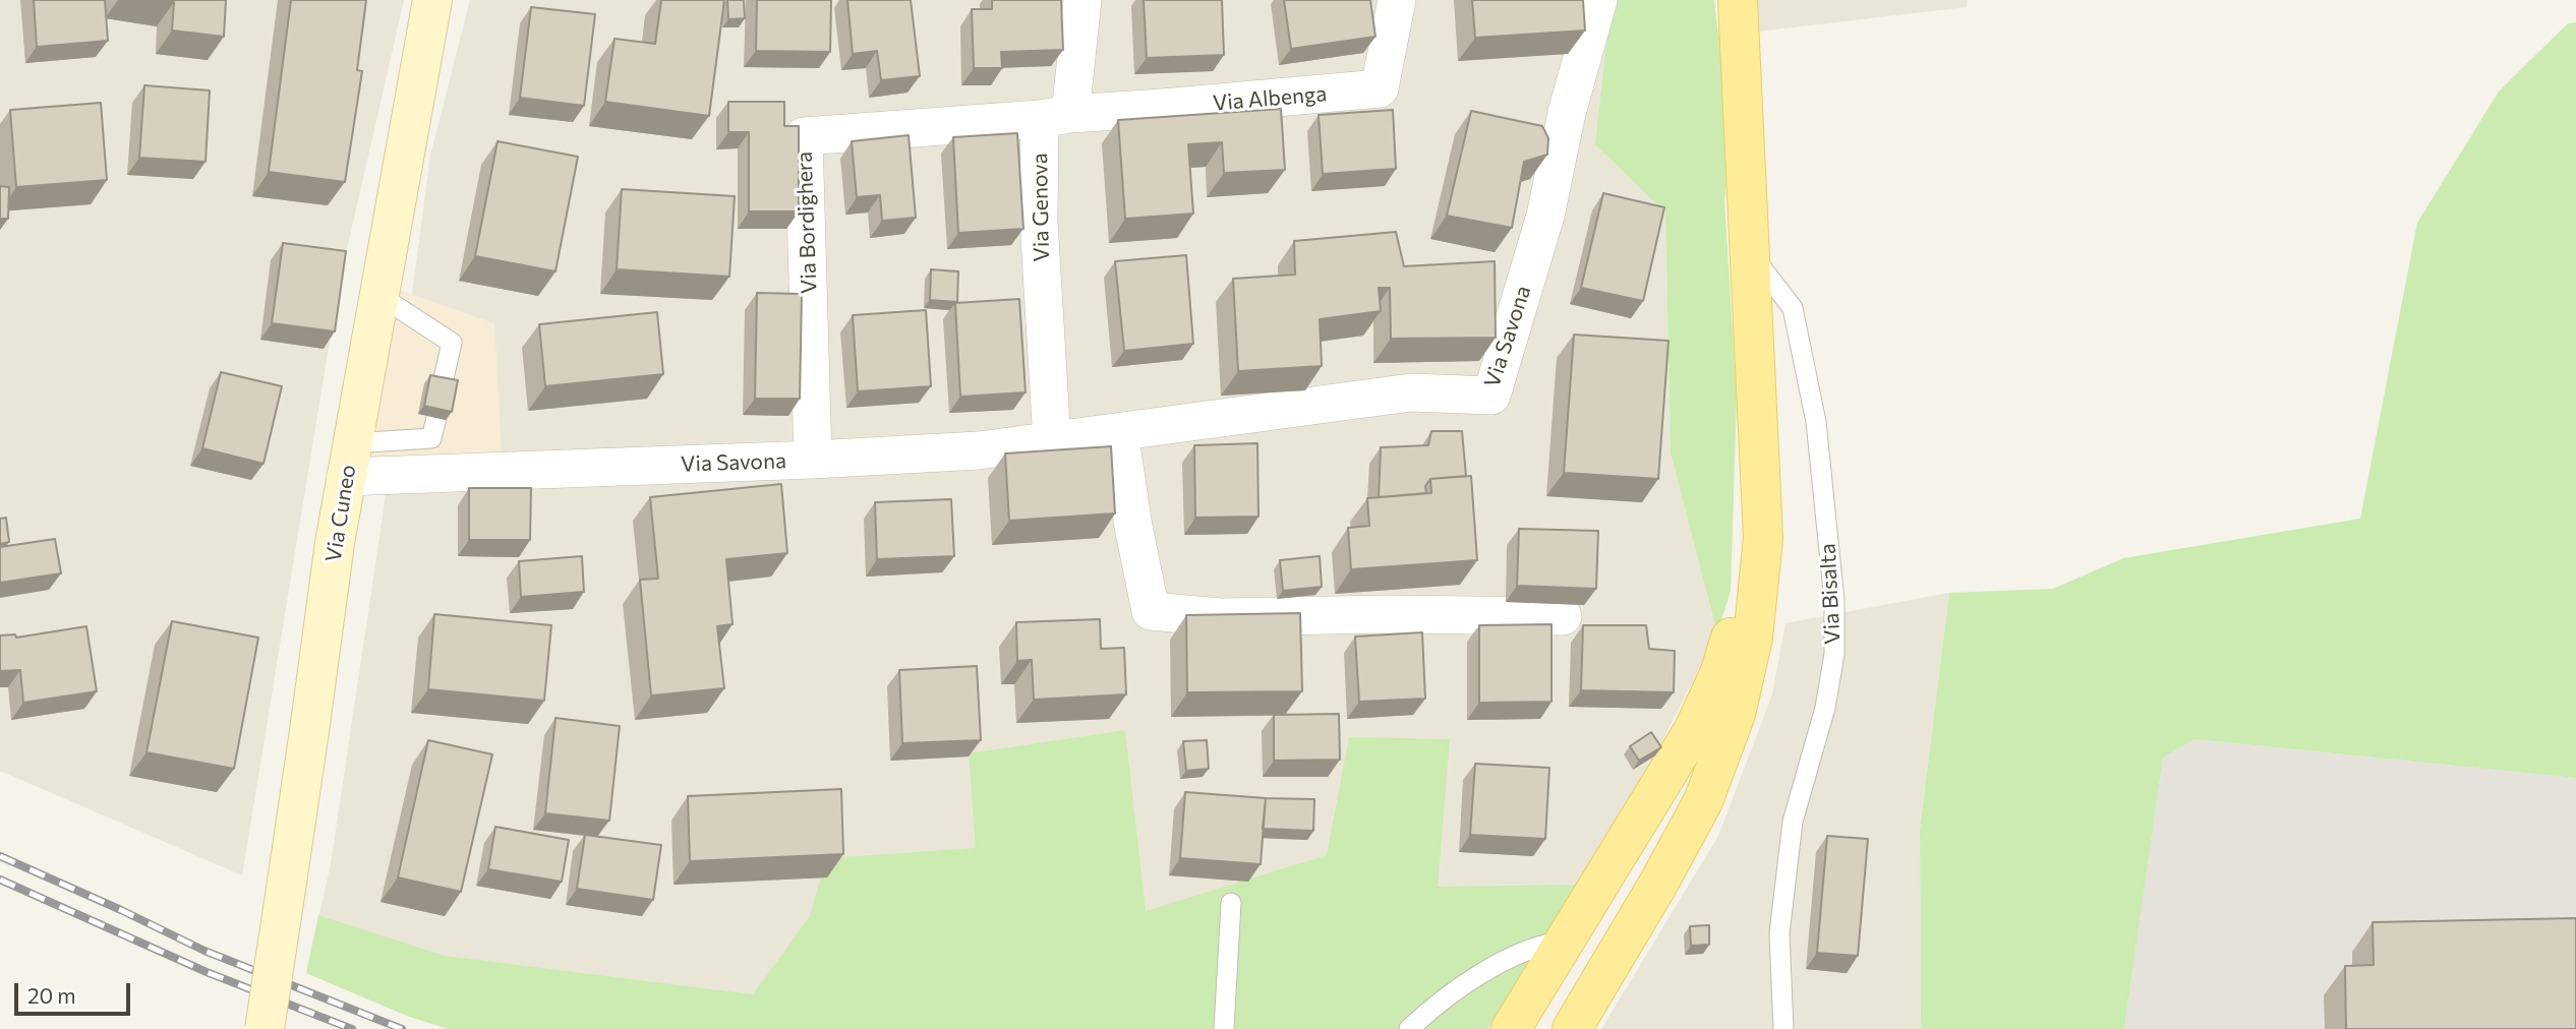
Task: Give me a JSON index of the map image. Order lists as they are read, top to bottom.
{
  "streets": {
    "main road": ["Via Cuneo"],
    "street": [
      "Via Albenga",
      "Via Genova",
      "Via Bordighera",
      "Via Savona"
    ],
    "lane": ["Via Bisalta"]
  },
  "crossings": [
    ["Via Albenga", "Via Genova"],
    ["Via Albenga", "Via Bordighera"],
    ["Via Genova", "Via Bordighera"],
    ["Via Genova", "Via Savona"],
    ["Via Bordighera", "Via Savona"],
    ["Via Savona", "Via Cuneo"]
  ],
  "scale_bar": "20 m"
}
